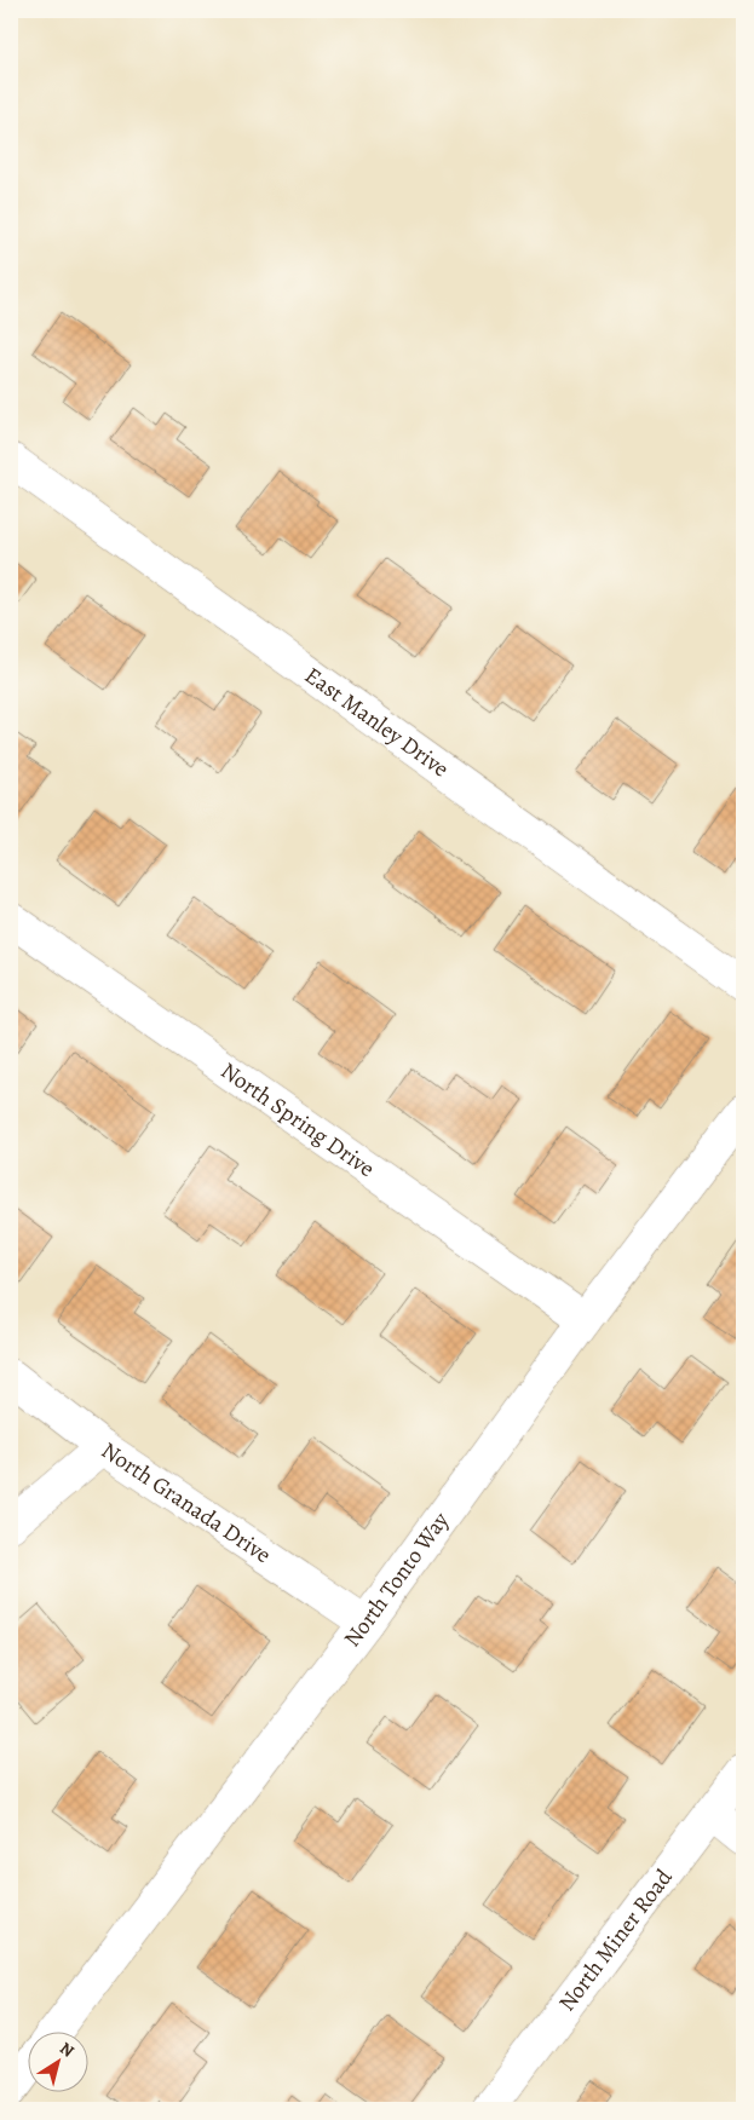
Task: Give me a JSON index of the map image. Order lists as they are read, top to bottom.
{
  "streets": {
    "street": [
      "East Manley Drive",
      "North Spring Drive",
      "North Granada Drive",
      "North Tonto Way",
      "North Miner Road"
    ]
  },
  "crossings": [
    ["North Spring Drive", "North Tonto Way"],
    ["North Granada Drive", "North Tonto Way"]
  ],
  "north": "top right"
}
